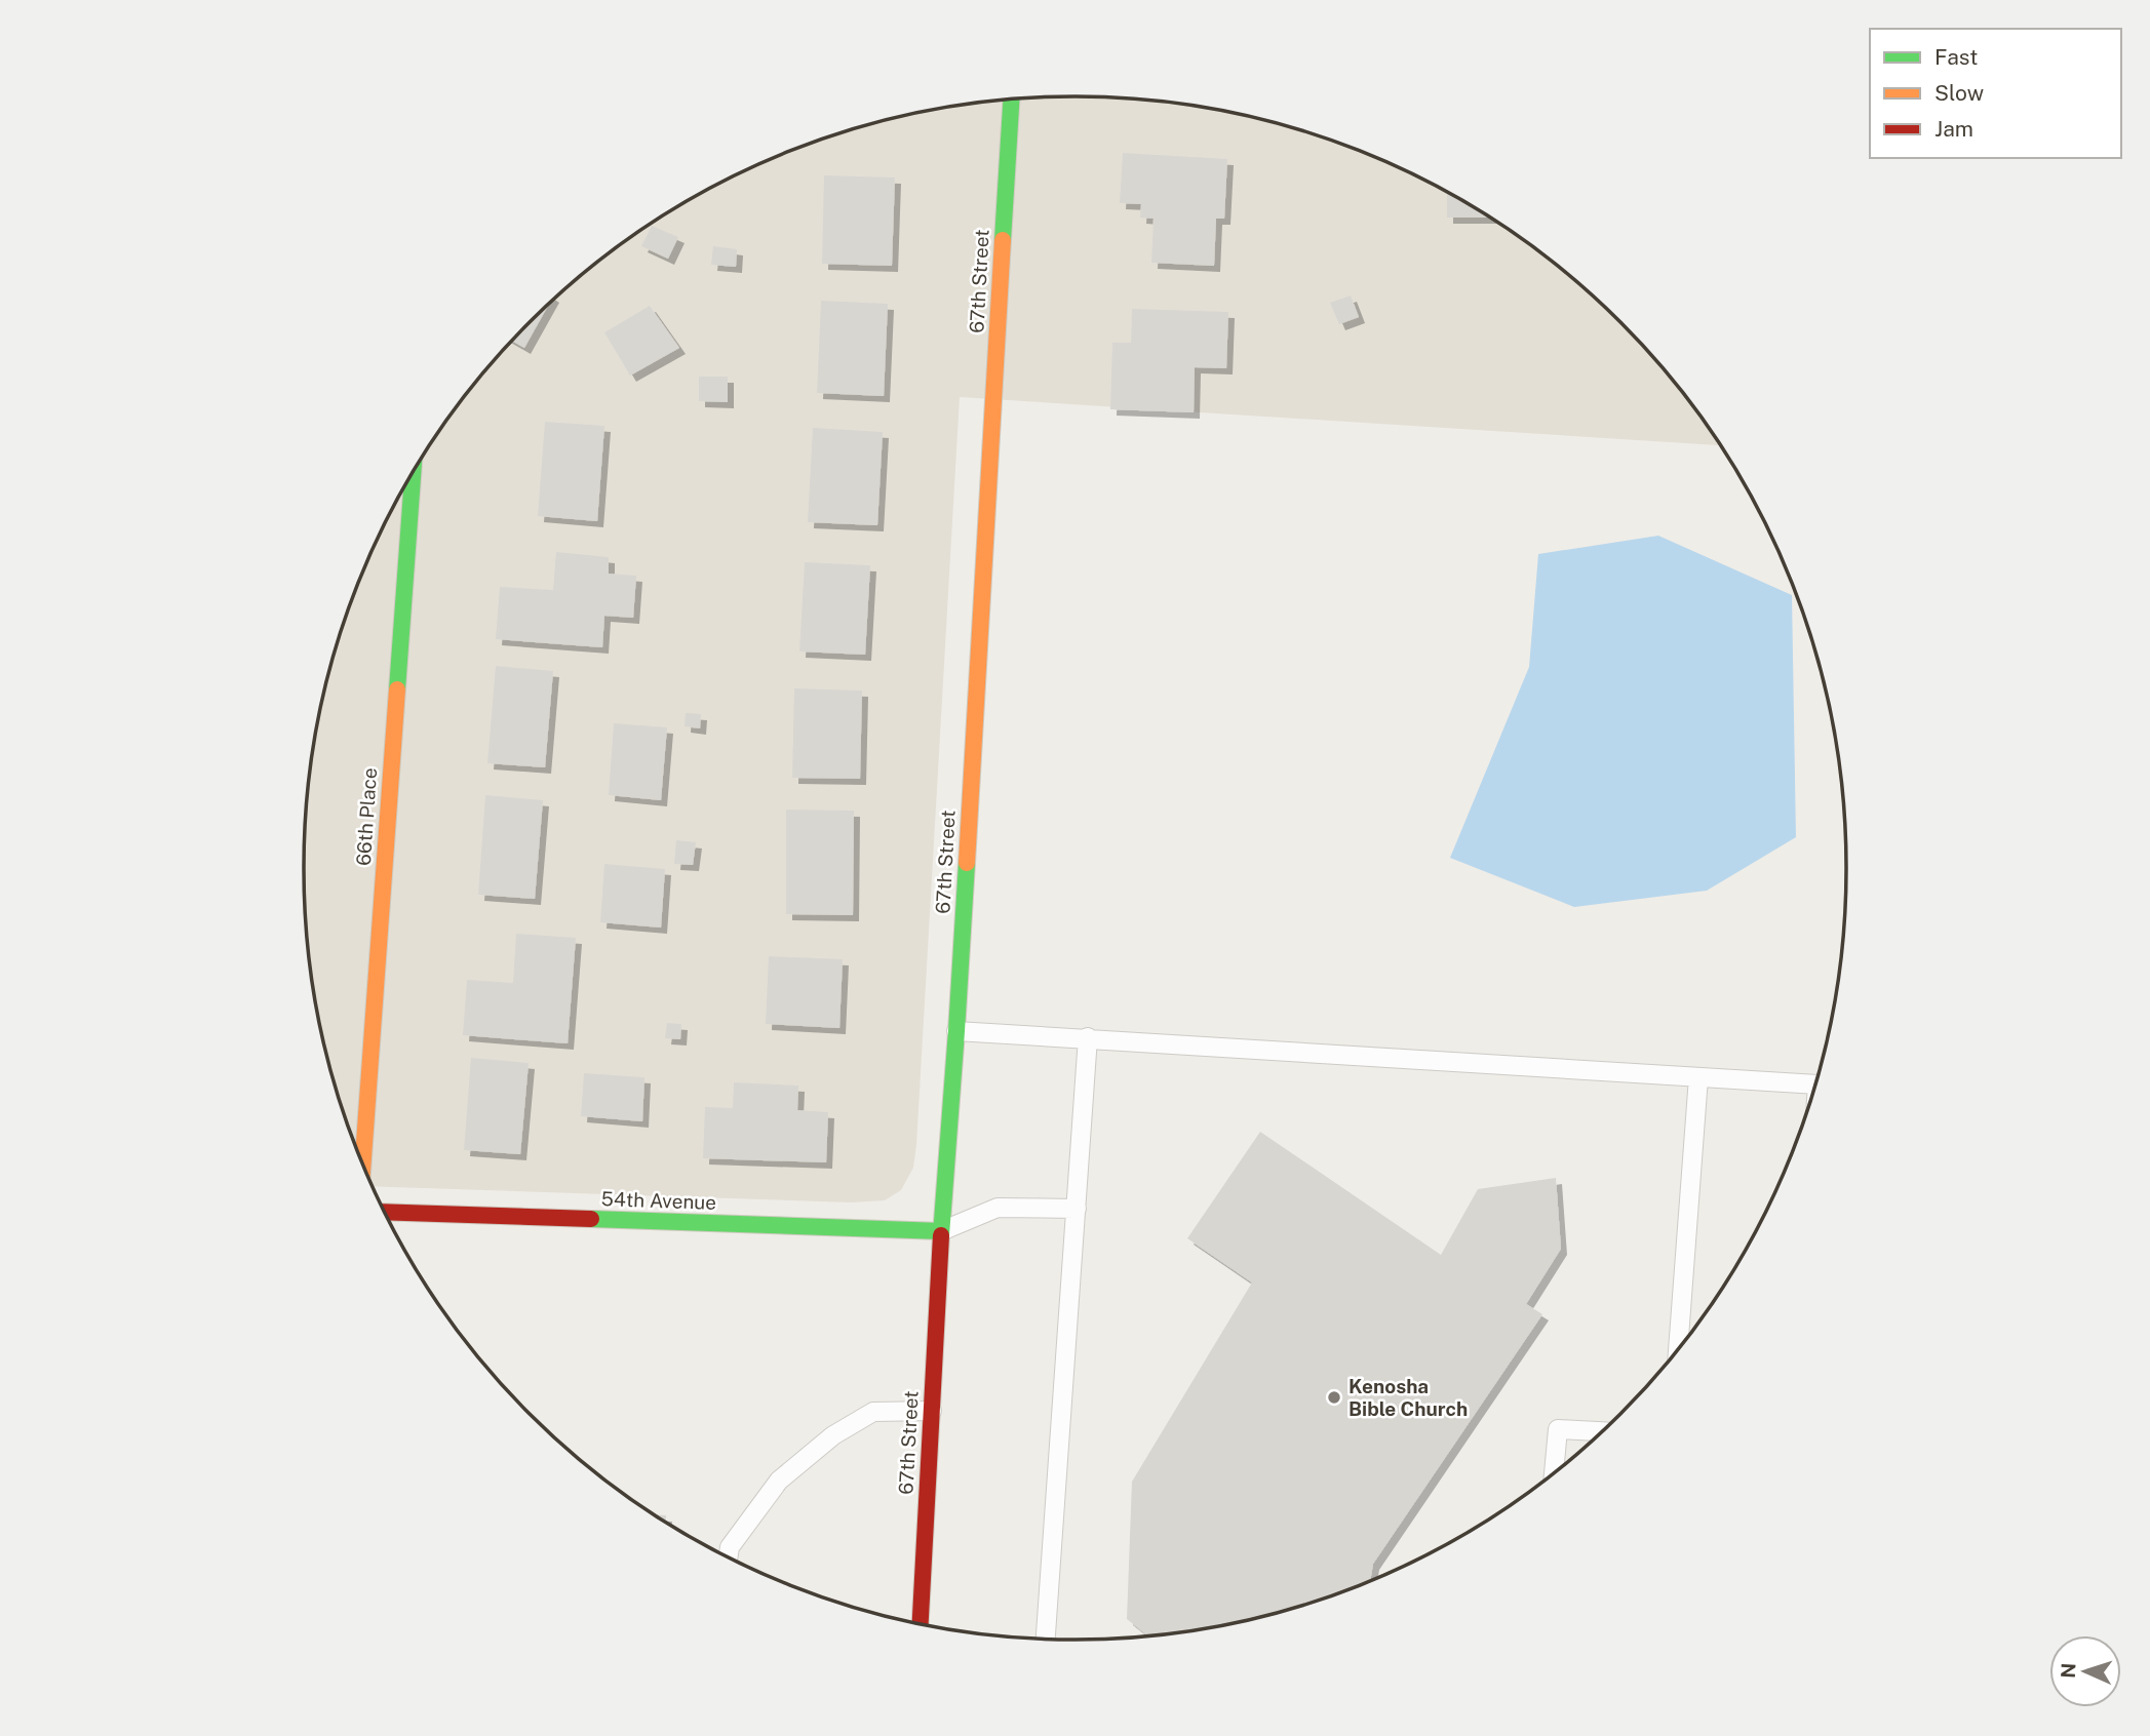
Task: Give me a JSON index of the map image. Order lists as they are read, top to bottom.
{
  "streets": {
    "street": ["67th Street", "66th Place", "54th Avenue"]
  },
  "crossings": [
    ["67th Street", "54th Avenue"]
  ],
  "places": ["Kenosha Bible Church"],
  "legend": ["Fast", "Slow", "Jam"],
  "north": "left"
}
